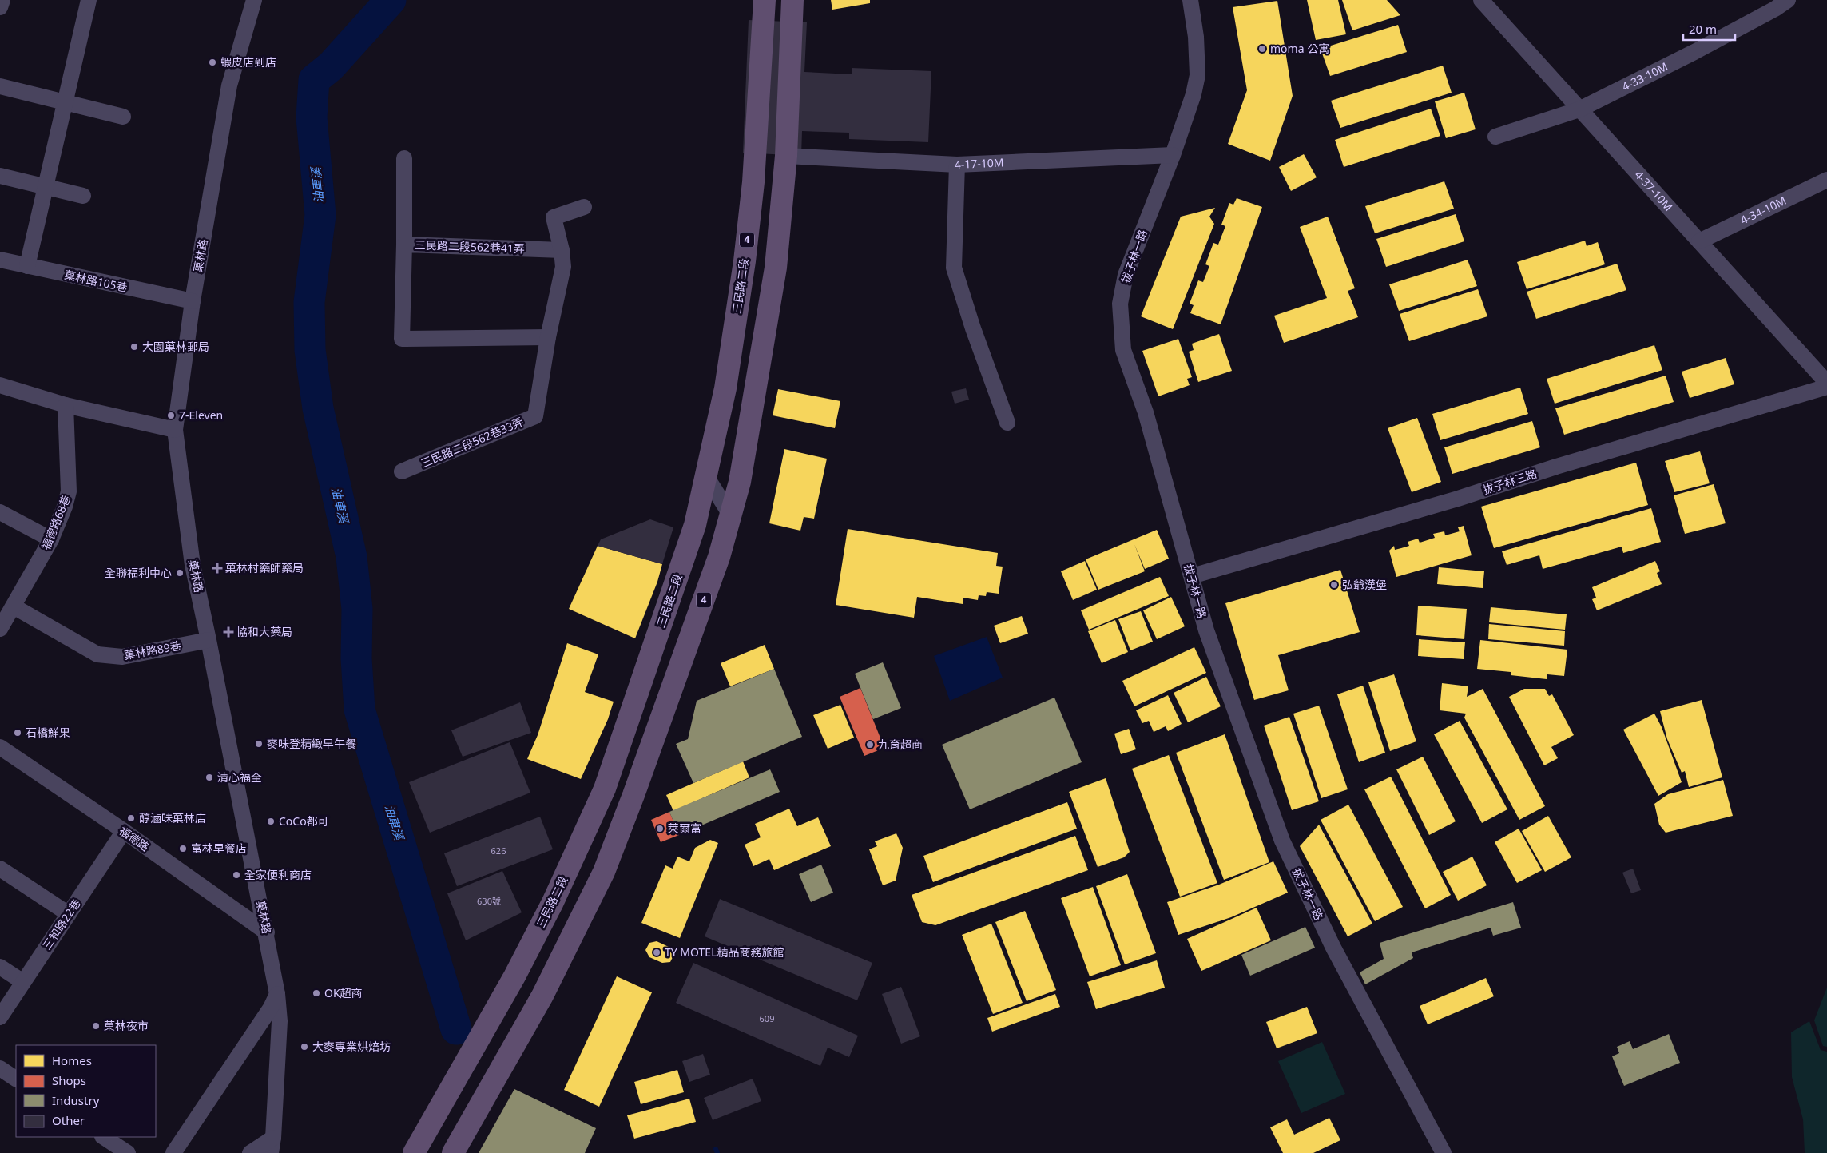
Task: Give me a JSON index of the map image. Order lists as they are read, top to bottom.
{
  "streets": {
    "main road": ["4", "三民路二段"],
    "street": [
      "4-33-10M",
      "4-17-10M",
      "4-37-10M",
      "4-34-10M",
      "三民路二段562巷41弄",
      "菓林路",
      "拔子林一路",
      "菓林路105巷",
      "三民路二段562巷33弄",
      "拔子林三路",
      "福德路68巷",
      "菓林路89巷",
      "福德路",
      "三和路22巷"
    ]
  },
  "crossings": [
    ["4-33-10M", "4-37-10M"],
    ["4-17-10M", "4"],
    ["4-17-10M", "拔子林一路"],
    ["4-37-10M", "4-34-10M"],
    ["三民路二段562巷41弄", "三民路二段562巷33弄"],
    ["菓林路", "菓林路105巷"],
    ["菓林路", "菓林路89巷"],
    ["菓林路", "福德路"],
    ["拔子林一路", "拔子林三路"],
    ["福德路68巷", "菓林路89巷"],
    ["福德路", "三和路22巷"]
  ],
  "water": ["油車溪"],
  "places": {
    "other": [
      "moma 公寓",
      "蝦皮店到店",
      "大園菓林郵局",
      "7-Eleven",
      "全聯福利中心",
      "弘爺漢堡",
      "石橋鮮果",
      "麥味登精緻早午餐",
      "九育超商",
      "清心福全",
      "醇滷味菓林店",
      "CoCo都可",
      "萊爾富",
      "富林早餐店",
      "全家便利商店",
      "TY MOTEL精品商務旅館",
      "OK超商",
      "菓林夜市",
      "大麥專業烘焙坊"
    ],
    "health": ["菓林村藥師藥局", "協和大藥局"]
  },
  "house_numbers": ["626", "630號", "609"],
  "legend": [
    "Homes",
    "Shops",
    "Industry",
    "Other"
  ],
  "scale_bar": "20 m"
}
